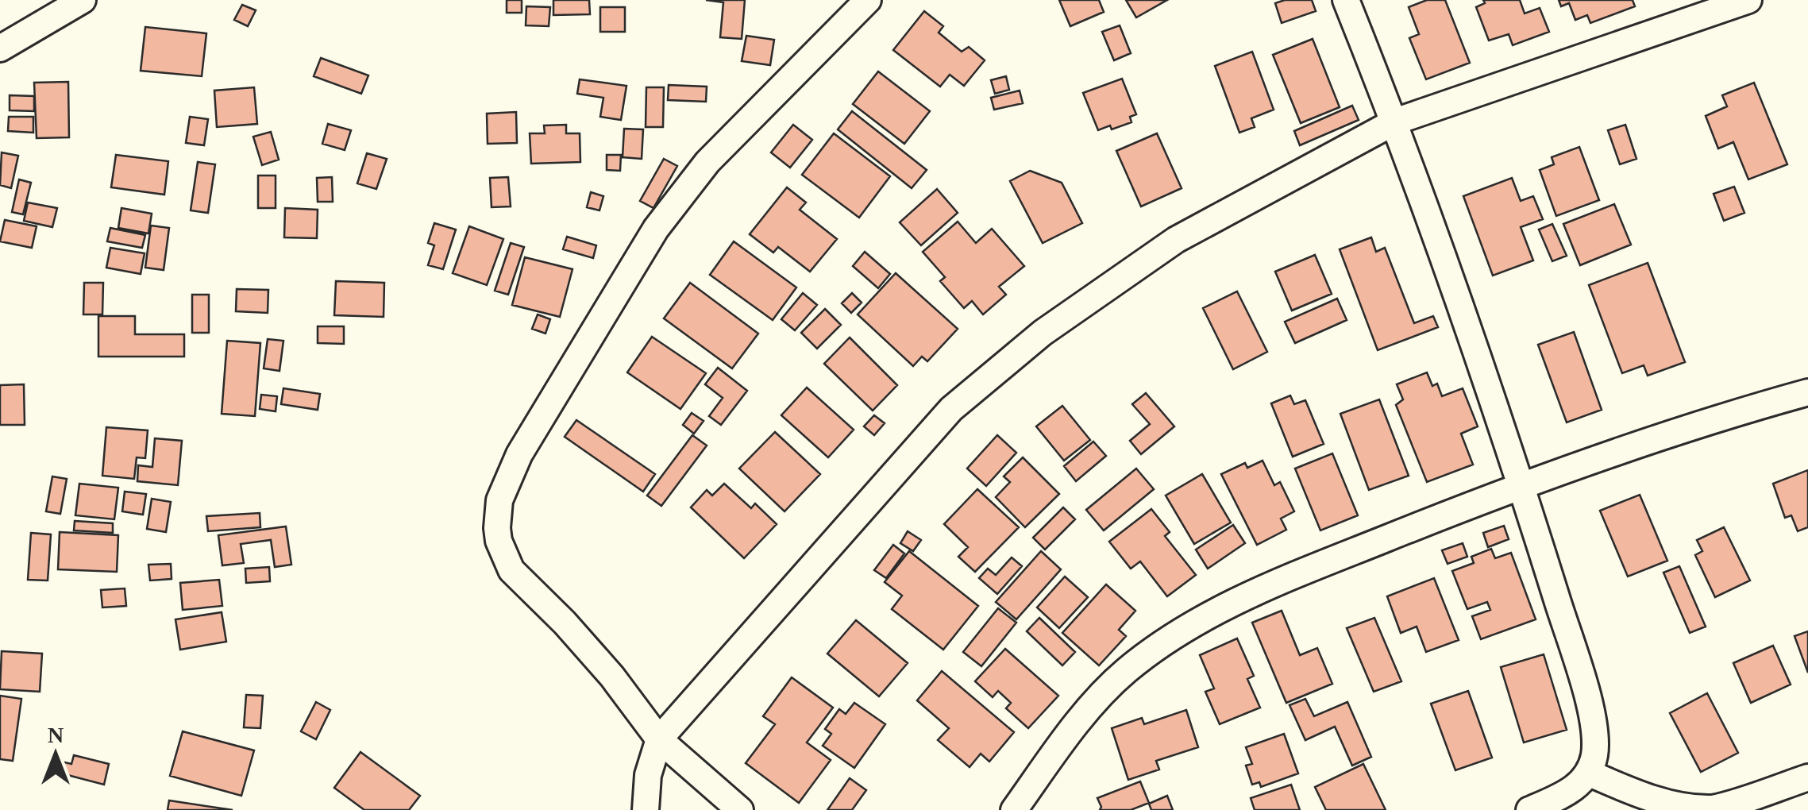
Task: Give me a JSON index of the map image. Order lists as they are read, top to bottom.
{
  "north": "top"
}
